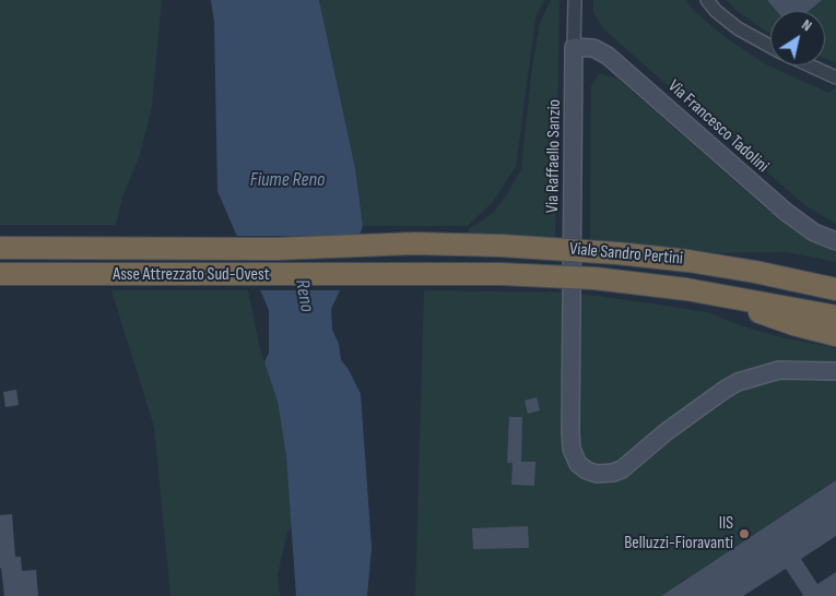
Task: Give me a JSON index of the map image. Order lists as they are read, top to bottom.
{
  "streets": {
    "highway": ["Viale Sandro Pertini", "Asse Attrezzato Sud-Ovest"],
    "street": ["Via Francesco Tadolini", "Via Raffaello Sanzio"]
  },
  "crossings": [
    ["Via Francesco Tadolini", "Via Raffaello Sanzio"],
    ["Viale Sandro Pertini", "Asse Attrezzato Sud-Ovest"]
  ],
  "water": ["Fiume Reno", "Reno"],
  "places": ["IIS Belluzzi-Fioravanti"],
  "north": "top right"
}
